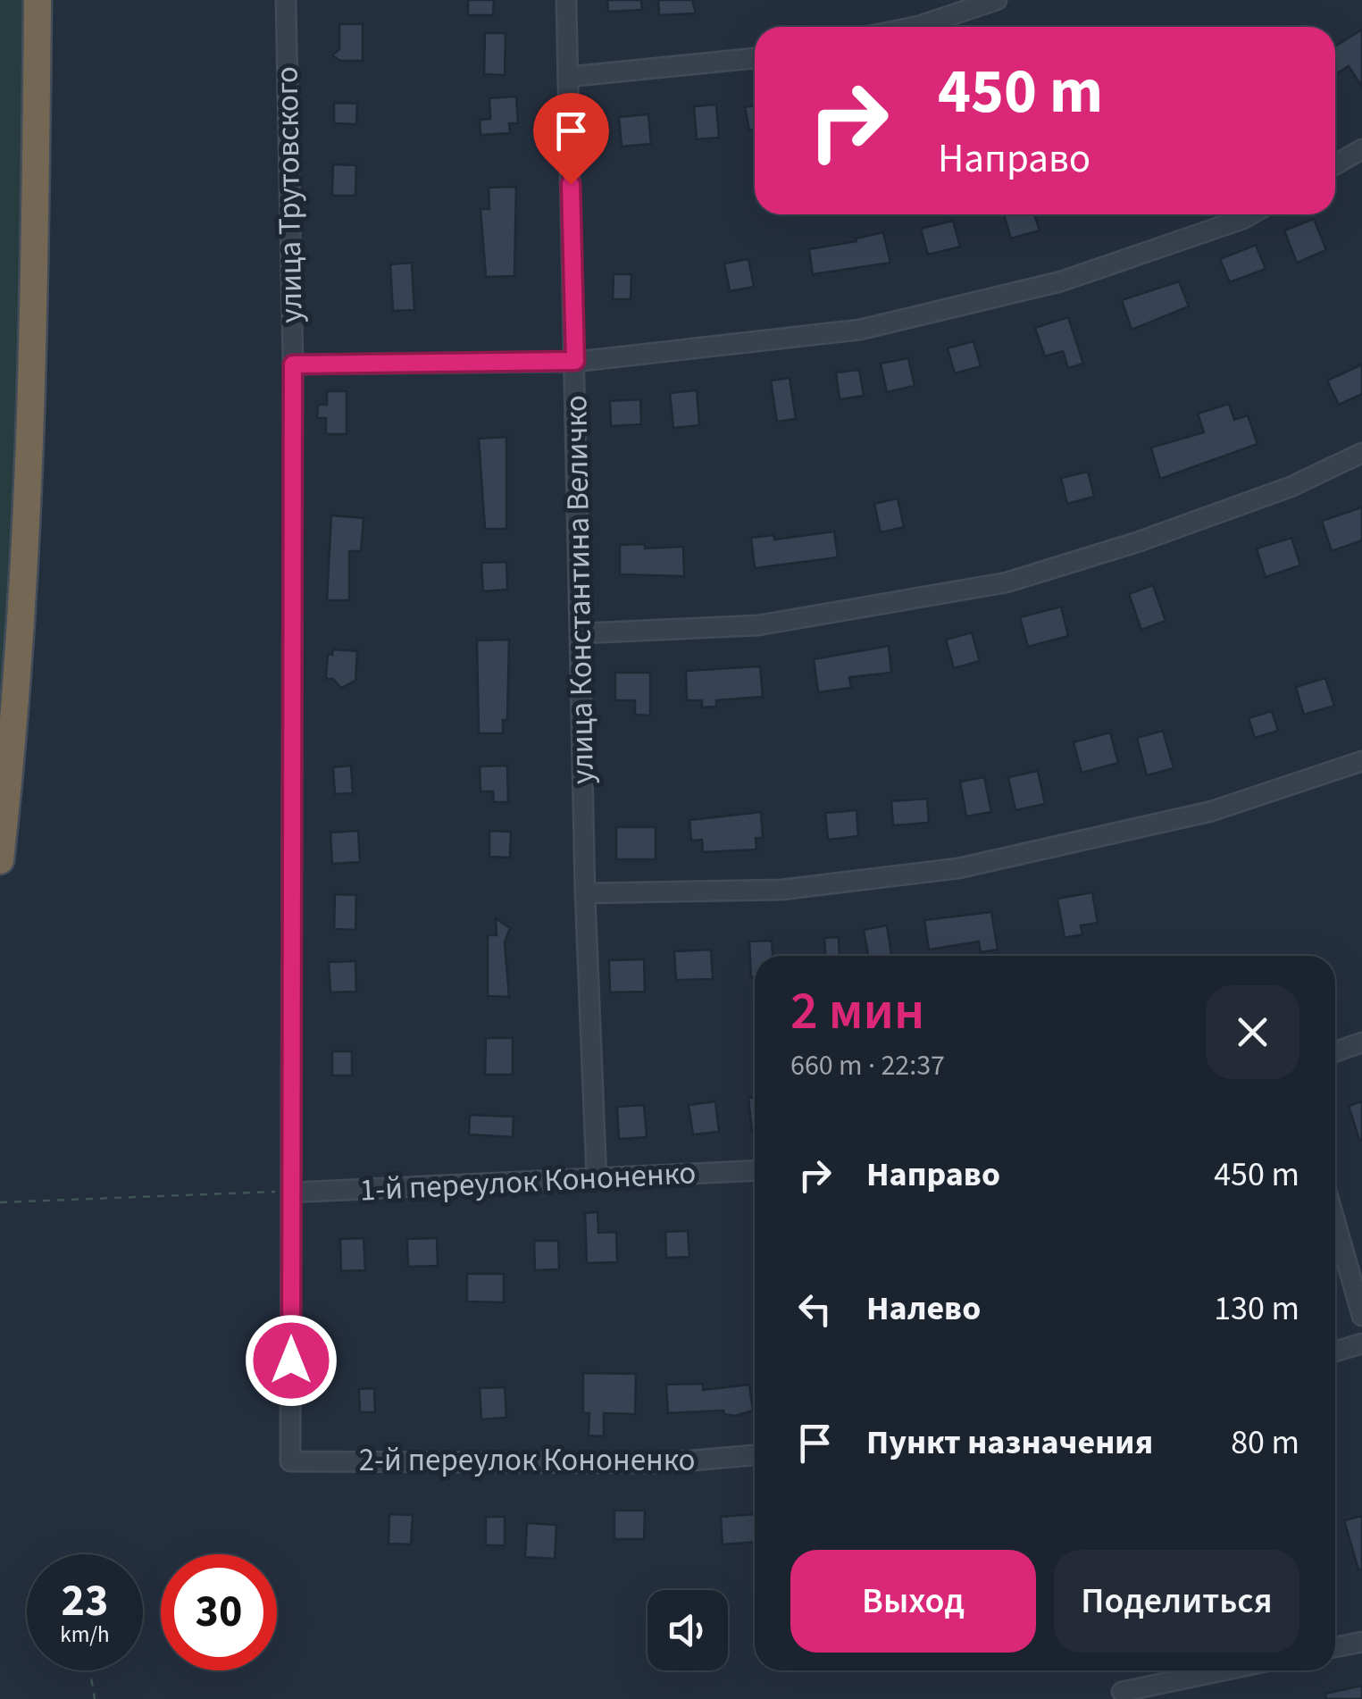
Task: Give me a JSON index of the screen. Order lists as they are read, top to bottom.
{
  "streets": {
    "street": [
      "улица Трутовского",
      "улица Константина Величко",
      "1-й переулок Кононенко",
      "2-й переулок Кононенко"
    ]
  },
  "crossings": [
    ["улица Трутовского", "1-й переулок Кононенко"],
    ["улица Трутовского", "2-й переулок Кононенко"],
    ["улица Константина Величко", "1-й переулок Кононенко"]
  ],
  "page": {
    "turn": ["450 m", "Направо"],
    "heading": ["2 мин", "660 m · 22:37"],
    "list": [
      {
        "name": "Направо",
        "value": "450 m"
      },
      {
        "name": "Налево",
        "value": "130 m"
      },
      {
        "name": "Пункт назначения",
        "value": "80 m"
      }
    ],
    "buttons": ["Выход", "Поделиться"],
    "speed": "23 km/h",
    "limit": "30"
  }
}
